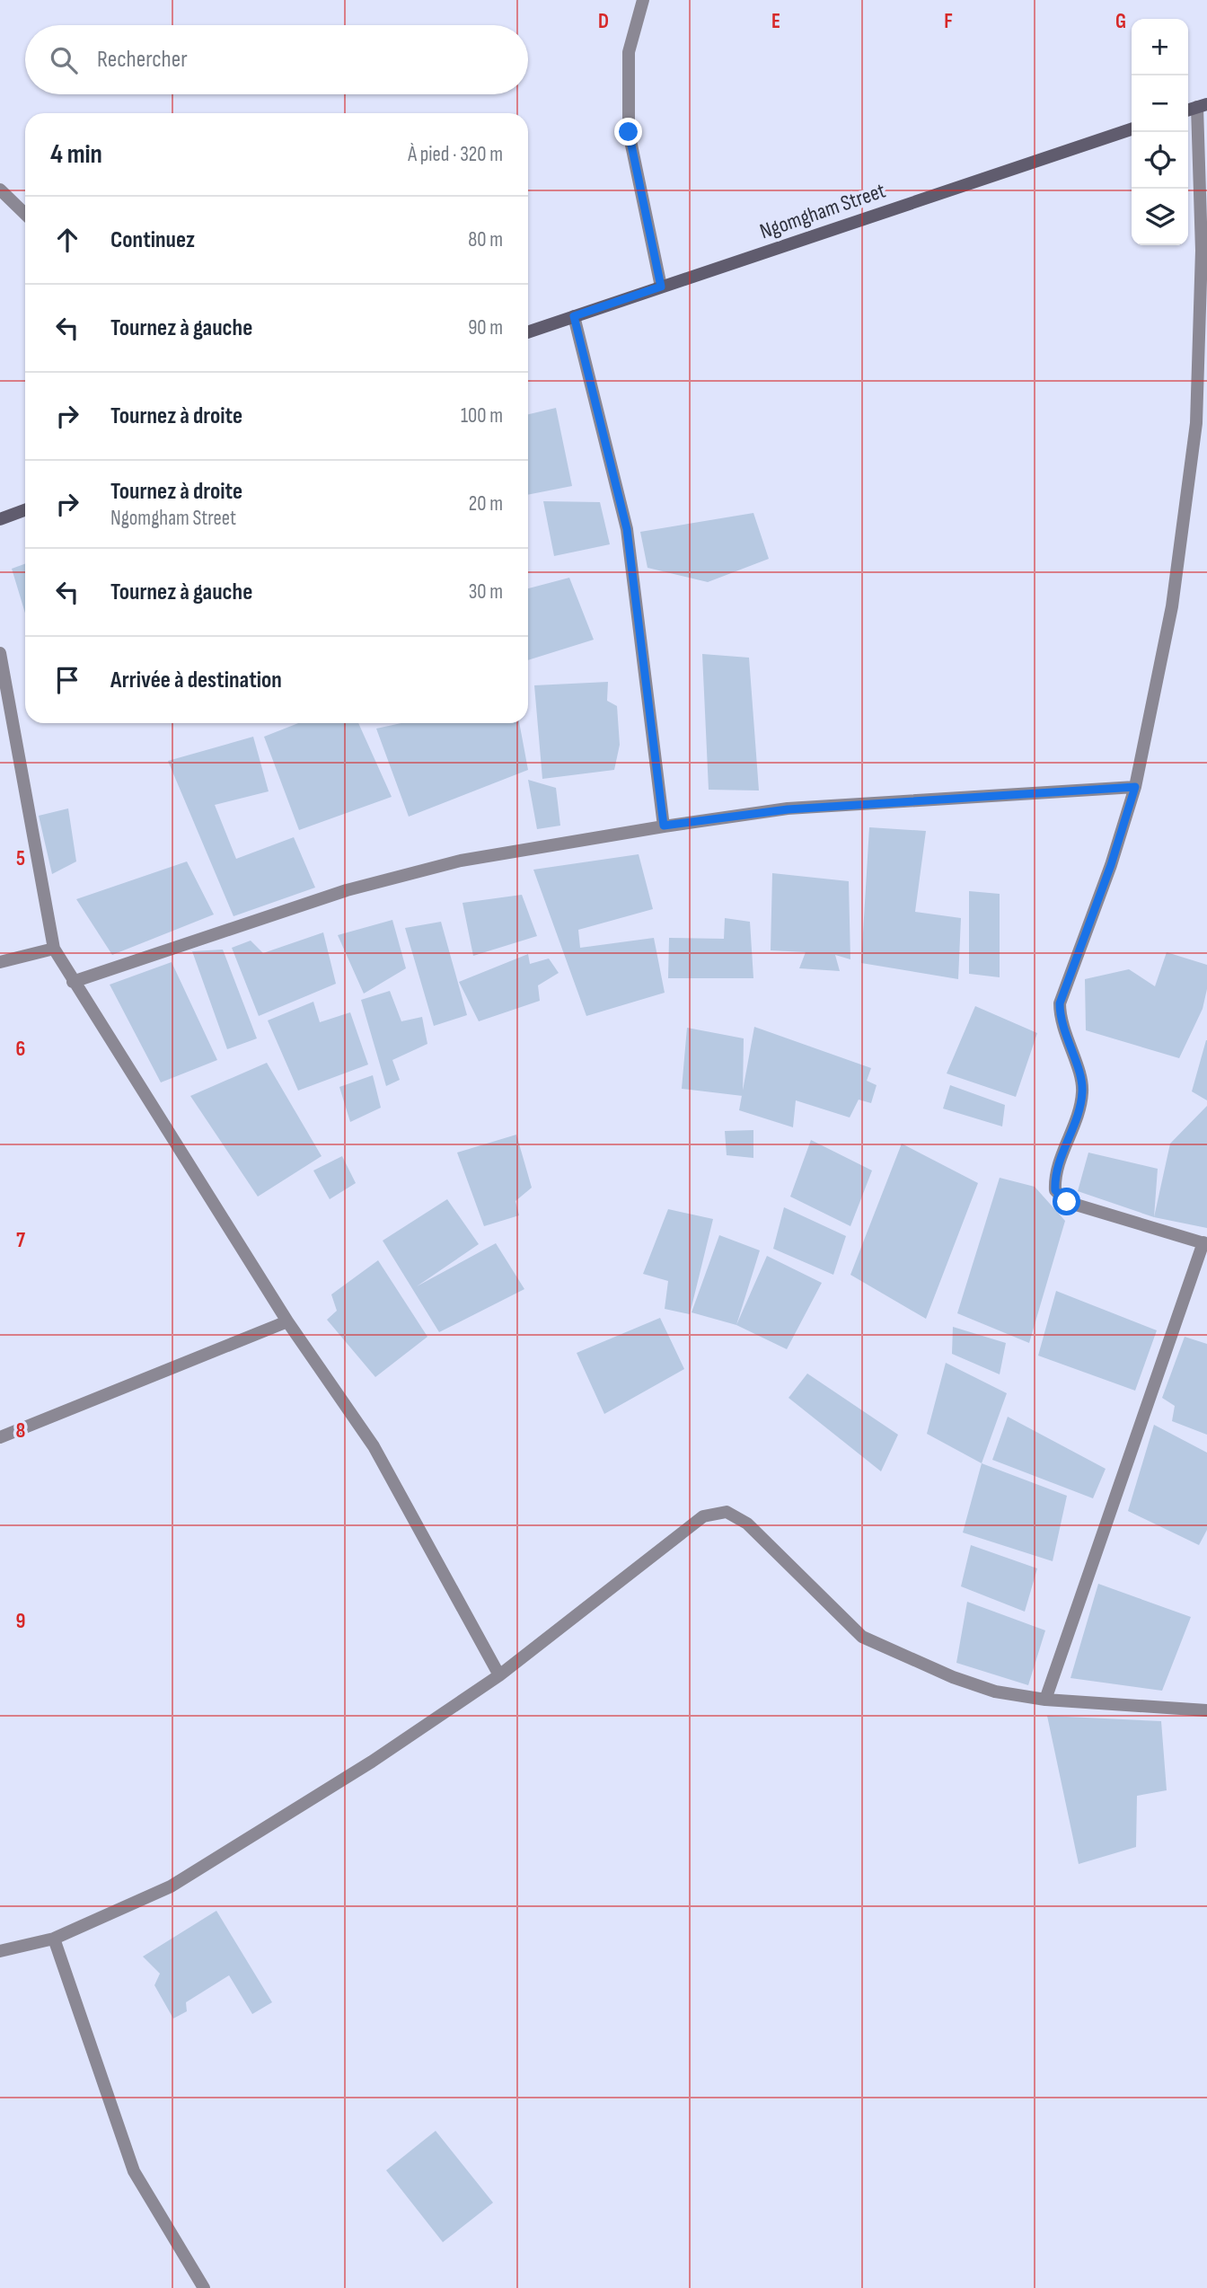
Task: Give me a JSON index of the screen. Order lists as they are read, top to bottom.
{
  "streets": {
    "main road": ["Ngomgham Street"]
  },
  "page": {
    "map_buttons": ["+", "−"],
    "search": "Rechercher",
    "heading": ["4 min", "À pied · 320 m"],
    "list": [
      ["Continuez", "80 m"],
      ["Tournez à gauche", "90 m"],
      ["Tournez à droite", "100 m"],
      ["Tournez à droite", "Ngomgham Street", "20 m"],
      ["Tournez à gauche", "30 m"],
      "Arrivée à destination"
    ]
  },
  "grid": {
    "columns": [
      "D",
      "E",
      "F",
      "G"
    ],
    "rows": [
      "5",
      "6",
      "7",
      "8",
      "9"
    ]
  }
}
